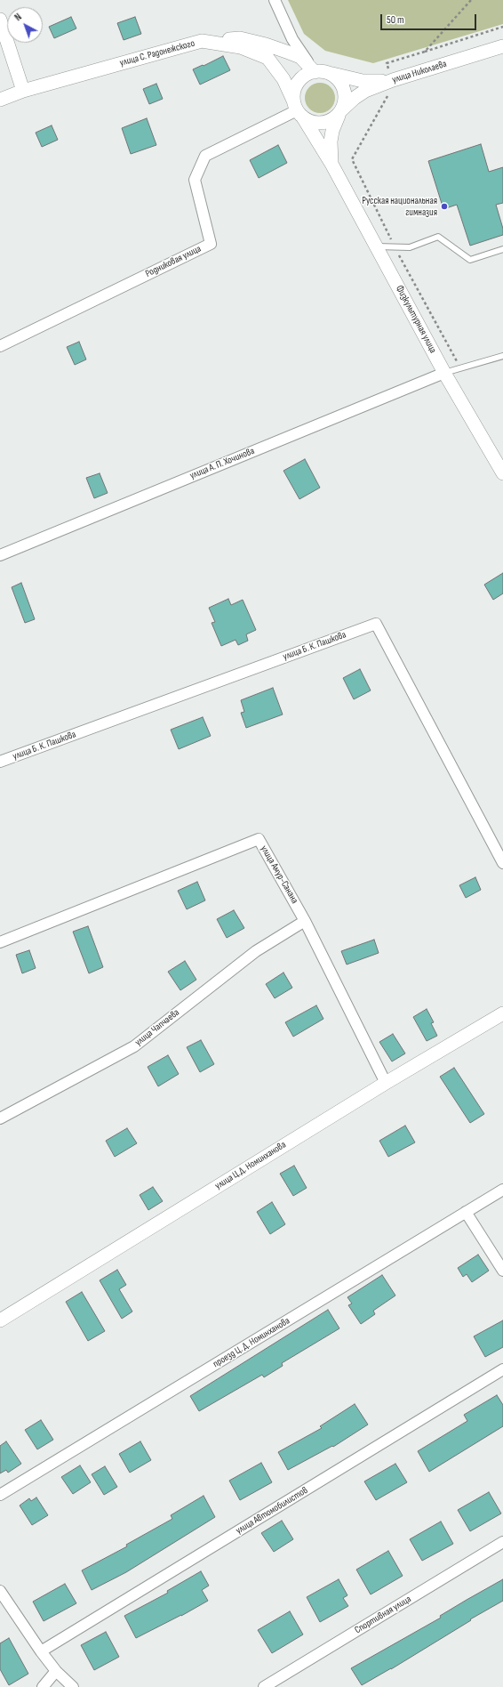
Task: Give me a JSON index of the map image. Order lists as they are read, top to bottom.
{
  "streets": {
    "street": [
      "улица С. Радонежского",
      "улица Николаева",
      "Родниковая улица",
      "Физкультурная улица",
      "улица А. П. Хочинова",
      "улица Б. К. Пашкова",
      "улица Амур-Санана",
      "улица Чапчаева",
      "улица Ц.Д. Номинханова",
      "проезд Ц. Д. Номинханова",
      "улица Автомобилистов",
      "Спортивная улица"
    ]
  },
  "crossings": [
    ["улица С. Радонежского", "улица Николаева"],
    ["улица С. Радонежского", "Родниковая улица"],
    ["улица С. Радонежского", "Физкультурная улица"],
    ["улица Николаева", "Родниковая улица"],
    ["улица Николаева", "Физкультурная улица"],
    ["Родниковая улица", "Физкультурная улица"],
    ["Физкультурная улица", "улица А. П. Хочинова"],
    ["улица Амур-Санана", "улица Чапчаева"],
    ["улица Амур-Санана", "улица Ц.Д. Номинханова"]
  ],
  "places": ["Русская национальная гимназия"],
  "scale_bar": "50 m",
  "north": "top left"
}
